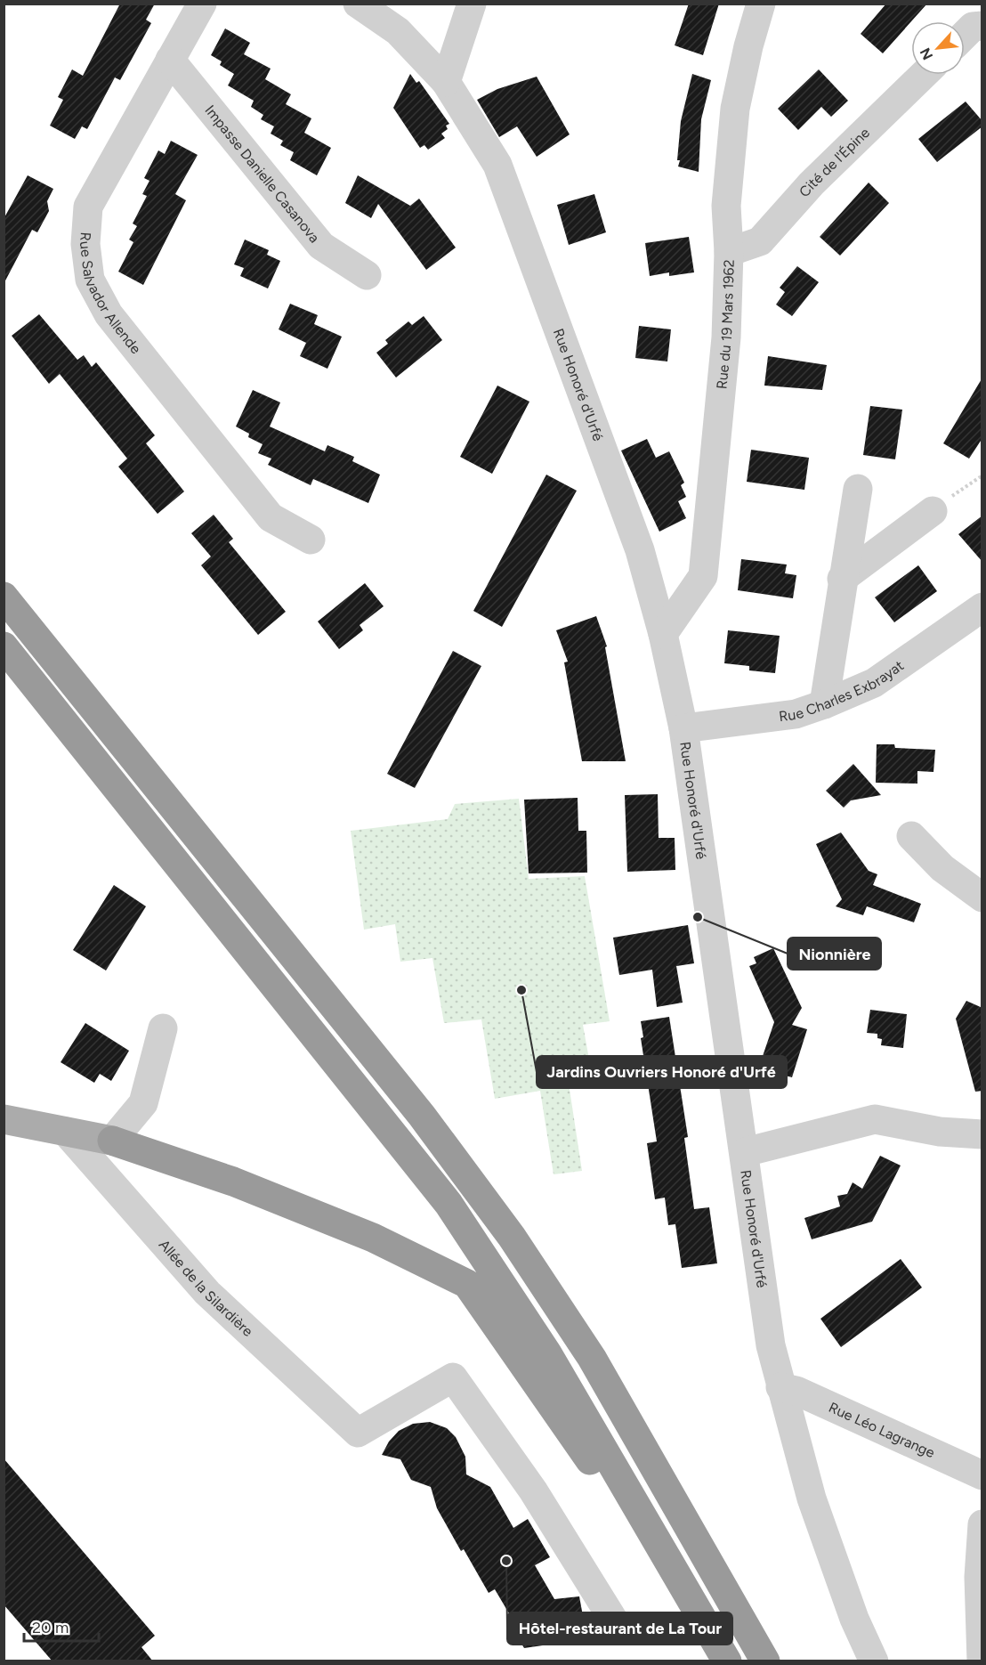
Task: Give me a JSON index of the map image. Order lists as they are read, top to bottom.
{
  "streets": {
    "street": [
      "Cité de l'Épine",
      "Impasse Danielle Casanova",
      "Rue Salvador Allende",
      "Rue du 19 Mars 1962",
      "Rue Honoré d'Urfé",
      "Rue Charles Exbrayat",
      "Allée de la Silardière",
      "Rue Léo Lagrange"
    ]
  },
  "crossings": [
    ["Cité de l'Épine", "Rue du 19 Mars 1962"],
    ["Impasse Danielle Casanova", "Rue Salvador Allende"],
    ["Rue du 19 Mars 1962", "Rue Honoré d'Urfé"],
    ["Rue Honoré d'Urfé", "Rue Charles Exbrayat"],
    ["Rue Honoré d'Urfé", "Rue Léo Lagrange"]
  ],
  "places": ["Nionnière", "Jardins Ouvriers Honoré d'Urfé", "Hôtel-restaurant de La Tour"],
  "scale_bar": "20 m",
  "north": "bottom left"
}
